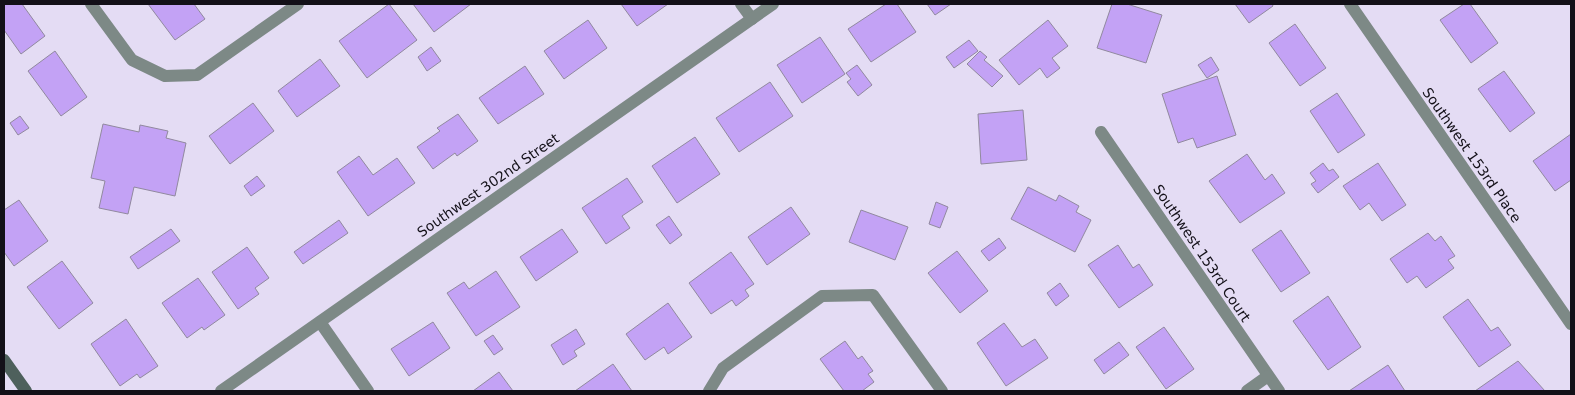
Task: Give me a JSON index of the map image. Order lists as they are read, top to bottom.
{
  "streets": {
    "street": ["Southwest 153rd Place", "Southwest 302nd Street", "Southwest 153rd Court"]
  }
}
